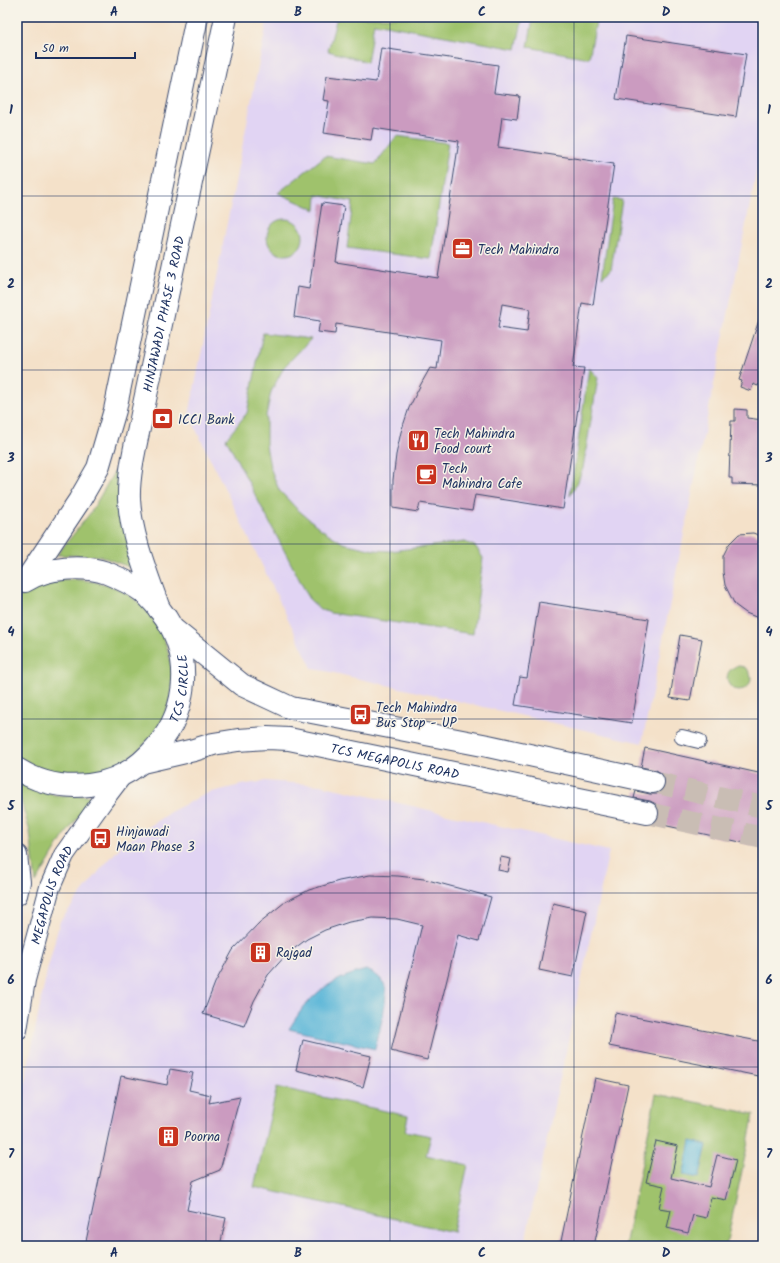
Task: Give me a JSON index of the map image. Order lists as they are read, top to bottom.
{
  "streets": {
    "main road": ["HINJAWADI PHASE 3 ROAD", "TCS CIRCLE", "TCS MEGAPOLIS ROAD"],
    "street": ["MEGAPOLIS ROAD"]
  },
  "crossings": [
    ["HINJAWADI PHASE 3 ROAD", "TCS CIRCLE"],
    ["TCS CIRCLE", "TCS MEGAPOLIS ROAD"],
    ["TCS CIRCLE", "MEGAPOLIS ROAD"]
  ],
  "places": {
    "office": ["Tech Mahindra"],
    "bank": ["ICCI Bank"],
    "restaurant": ["Tech Mahindra Food court"],
    "cafe": ["Tech Mahindra Cafe"],
    "bus stop": ["Tech Mahindra Bus Stop - UP", "Hinjawadi Maan Phase 3"],
    "building": ["Rajgad", "Poorna"]
  },
  "scale_bar": "50 m",
  "grid": {
    "columns": [
      "A",
      "B",
      "C",
      "D"
    ],
    "rows": [
      "1",
      "2",
      "3",
      "4",
      "5",
      "6",
      "7"
    ]
  }
}
